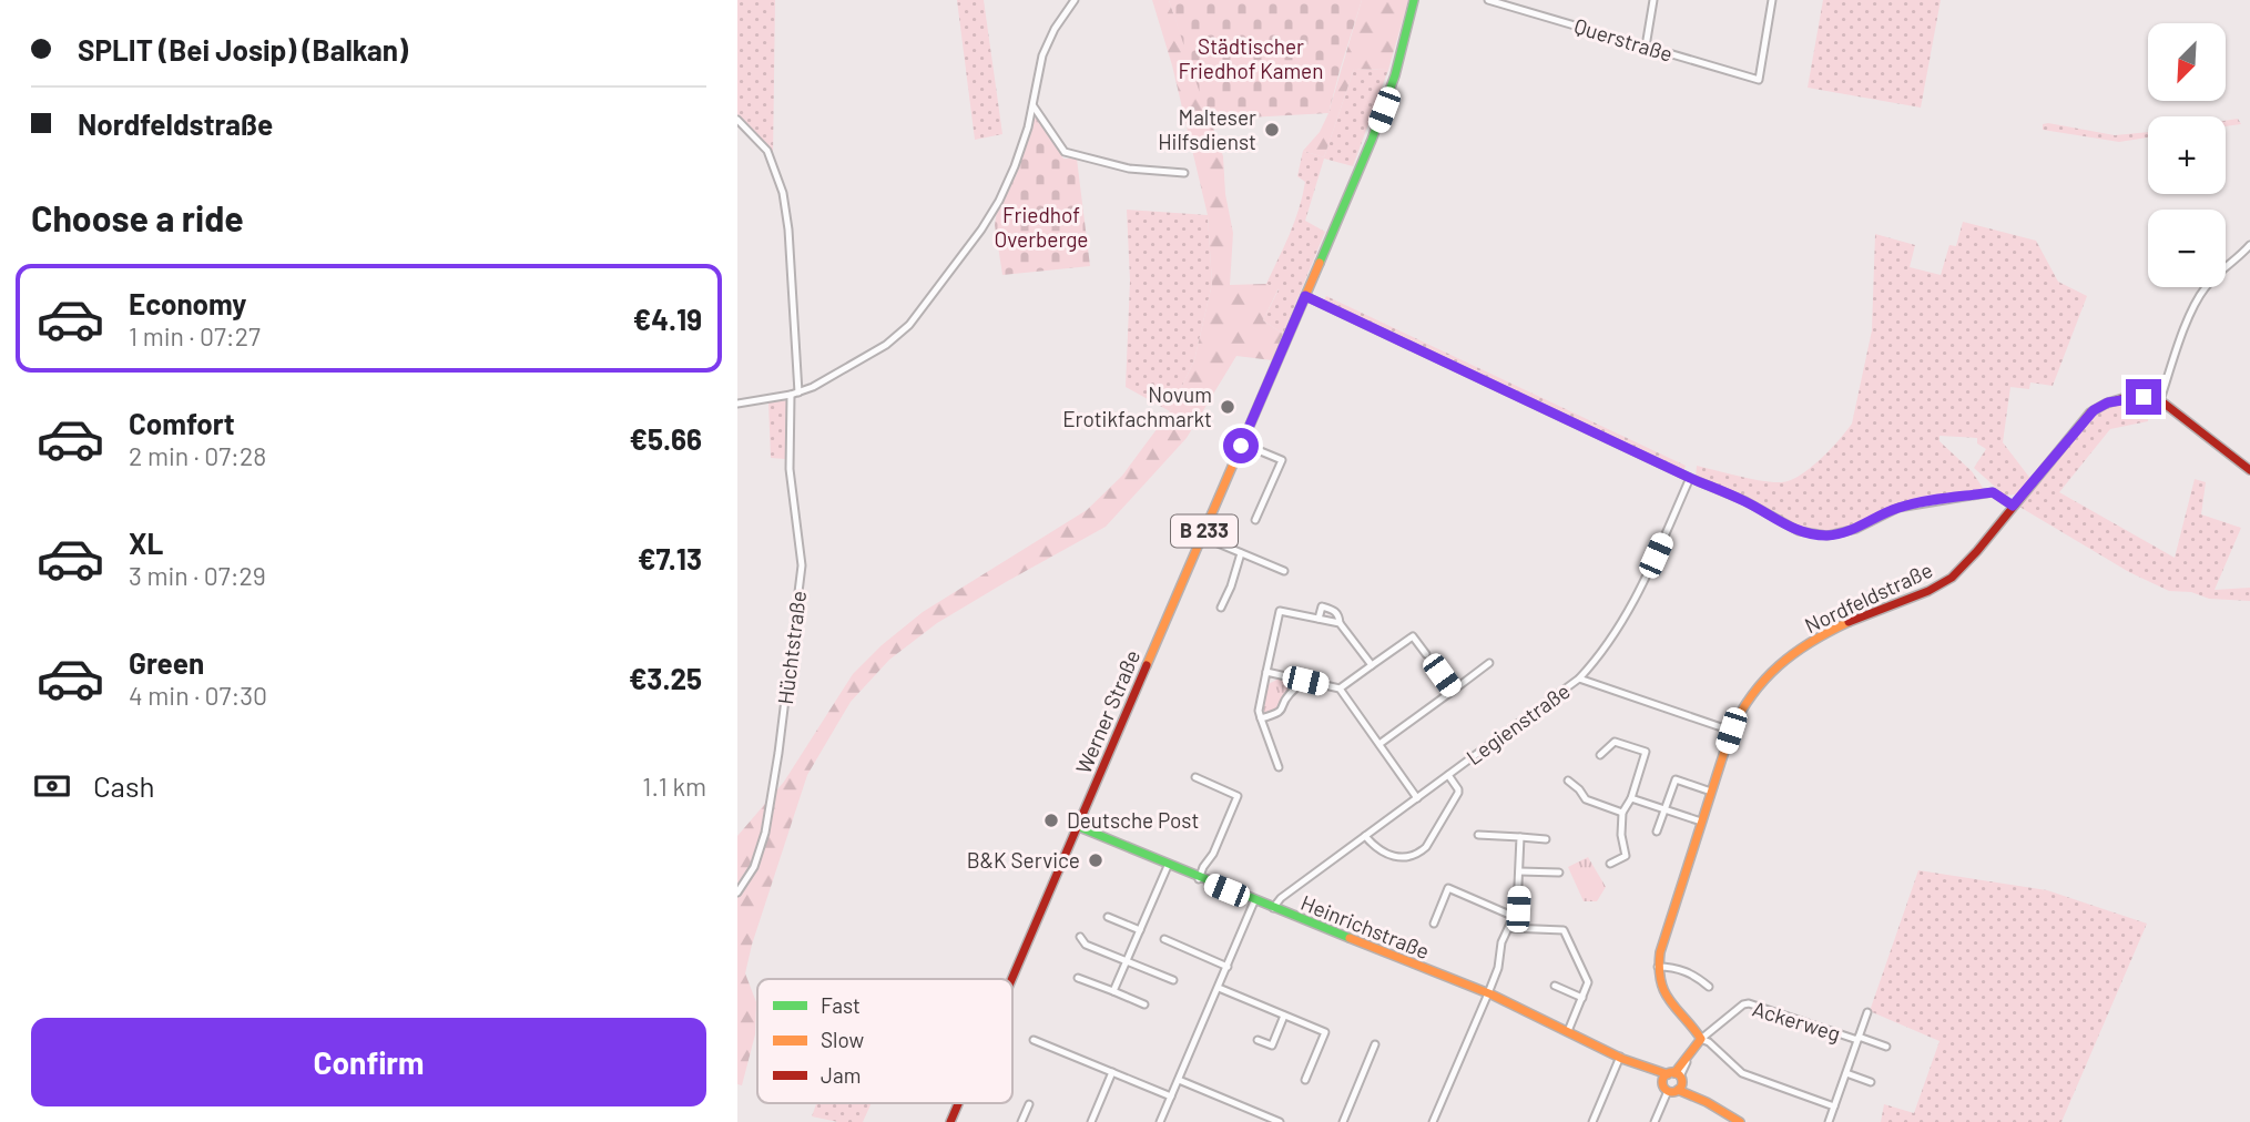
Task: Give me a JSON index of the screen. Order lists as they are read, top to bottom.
{
  "streets": {
    "street": [
      "Querstraße",
      "B 233",
      "Nordfeldstraße",
      "Hüchtstraße",
      "Werner Straße",
      "Legienstraße",
      "Heinrichstraße",
      "Ackerweg"
    ]
  },
  "crossings": [
    ["Werner Straße", "Heinrichstraße"],
    ["Legienstraße", "Heinrichstraße"]
  ],
  "parks": ["Städtischer Friedhof Kamen", "Friedhof Overberge"],
  "places": [
    "Malteser Hilfsdienst",
    "Novum Erotikfachmarkt",
    "Deutsche Post",
    "B&K Service"
  ],
  "legend": ["Fast", "Slow", "Jam"],
  "north": "bottom left",
  "page": {
    "banner": ["SPLIT (Bei Josip) (Balkan)", "Nordfeldstraße"],
    "map_buttons": ["+", "−"],
    "heading": "Choose a ride",
    "list": [
      {
        "name": "Economy",
        "note": "1 min · 07:27",
        "value": "€4.19"
      },
      {
        "name": "Comfort",
        "note": "2 min · 07:28",
        "value": "€5.66"
      },
      {
        "name": "XL",
        "note": "3 min · 07:29",
        "value": "€7.13"
      },
      {
        "name": "Green",
        "note": "4 min · 07:30",
        "value": "€3.25"
      }
    ],
    "pay": ["Cash", "1.1 km"],
    "buttons": "Confirm"
  }
}
